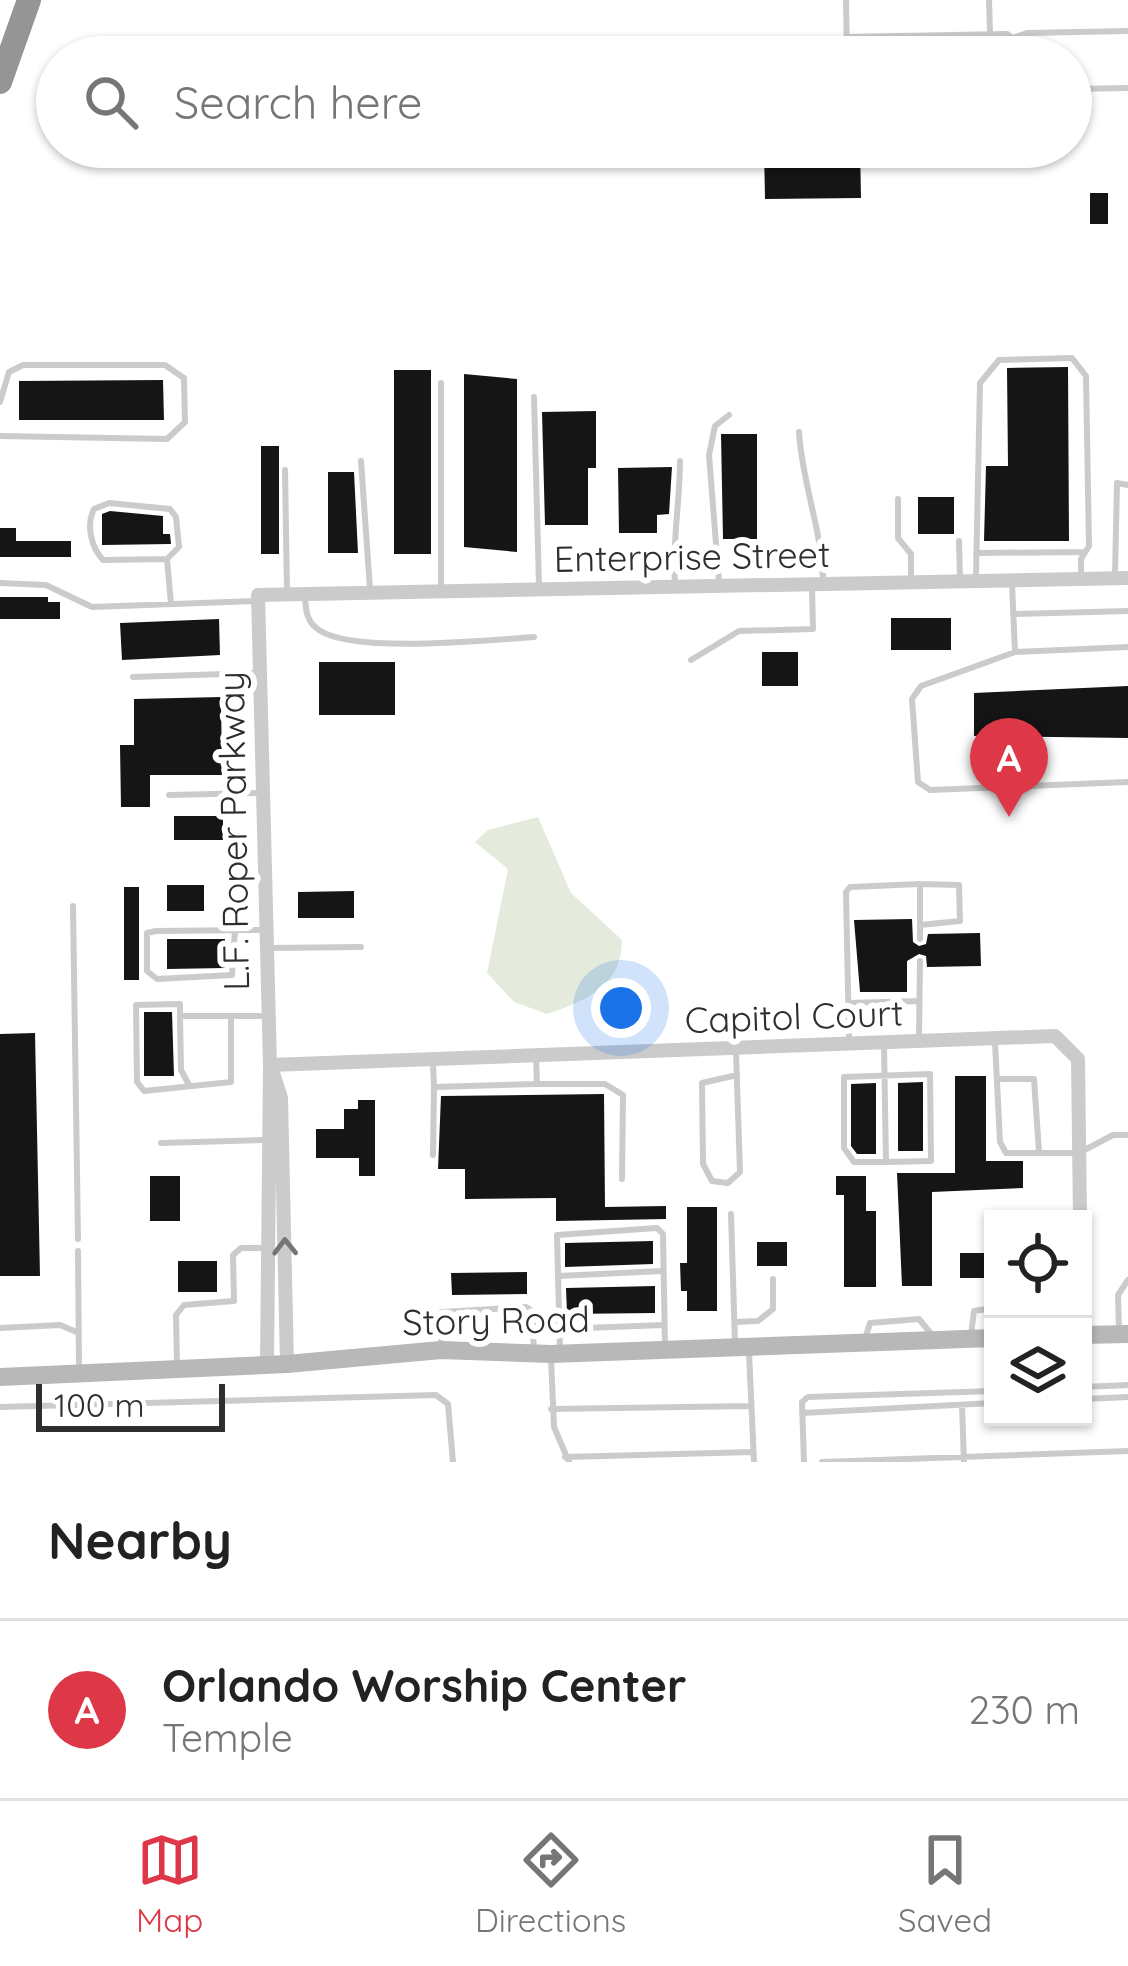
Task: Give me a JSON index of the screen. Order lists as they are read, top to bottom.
{
  "streets": {
    "street": [
      "Enterprise Street",
      "L.F. Roper Parkway",
      "Capitol Court",
      "Story Road"
    ]
  },
  "crossings": [
    ["Enterprise Street", "L.F. Roper Parkway"],
    ["L.F. Roper Parkway", "Capitol Court"],
    ["L.F. Roper Parkway", "Story Road"]
  ],
  "scale_bar": "100 m",
  "page": {
    "search": "Search here",
    "pins": "A",
    "scale": "100 m",
    "heading": "Nearby",
    "list": [
      {
        "mark": "A",
        "name": "Orlando Worship Center",
        "note": "Temple",
        "value": "230 m"
      }
    ],
    "nav": ["Map", "Directions", "Saved"]
  }
}
